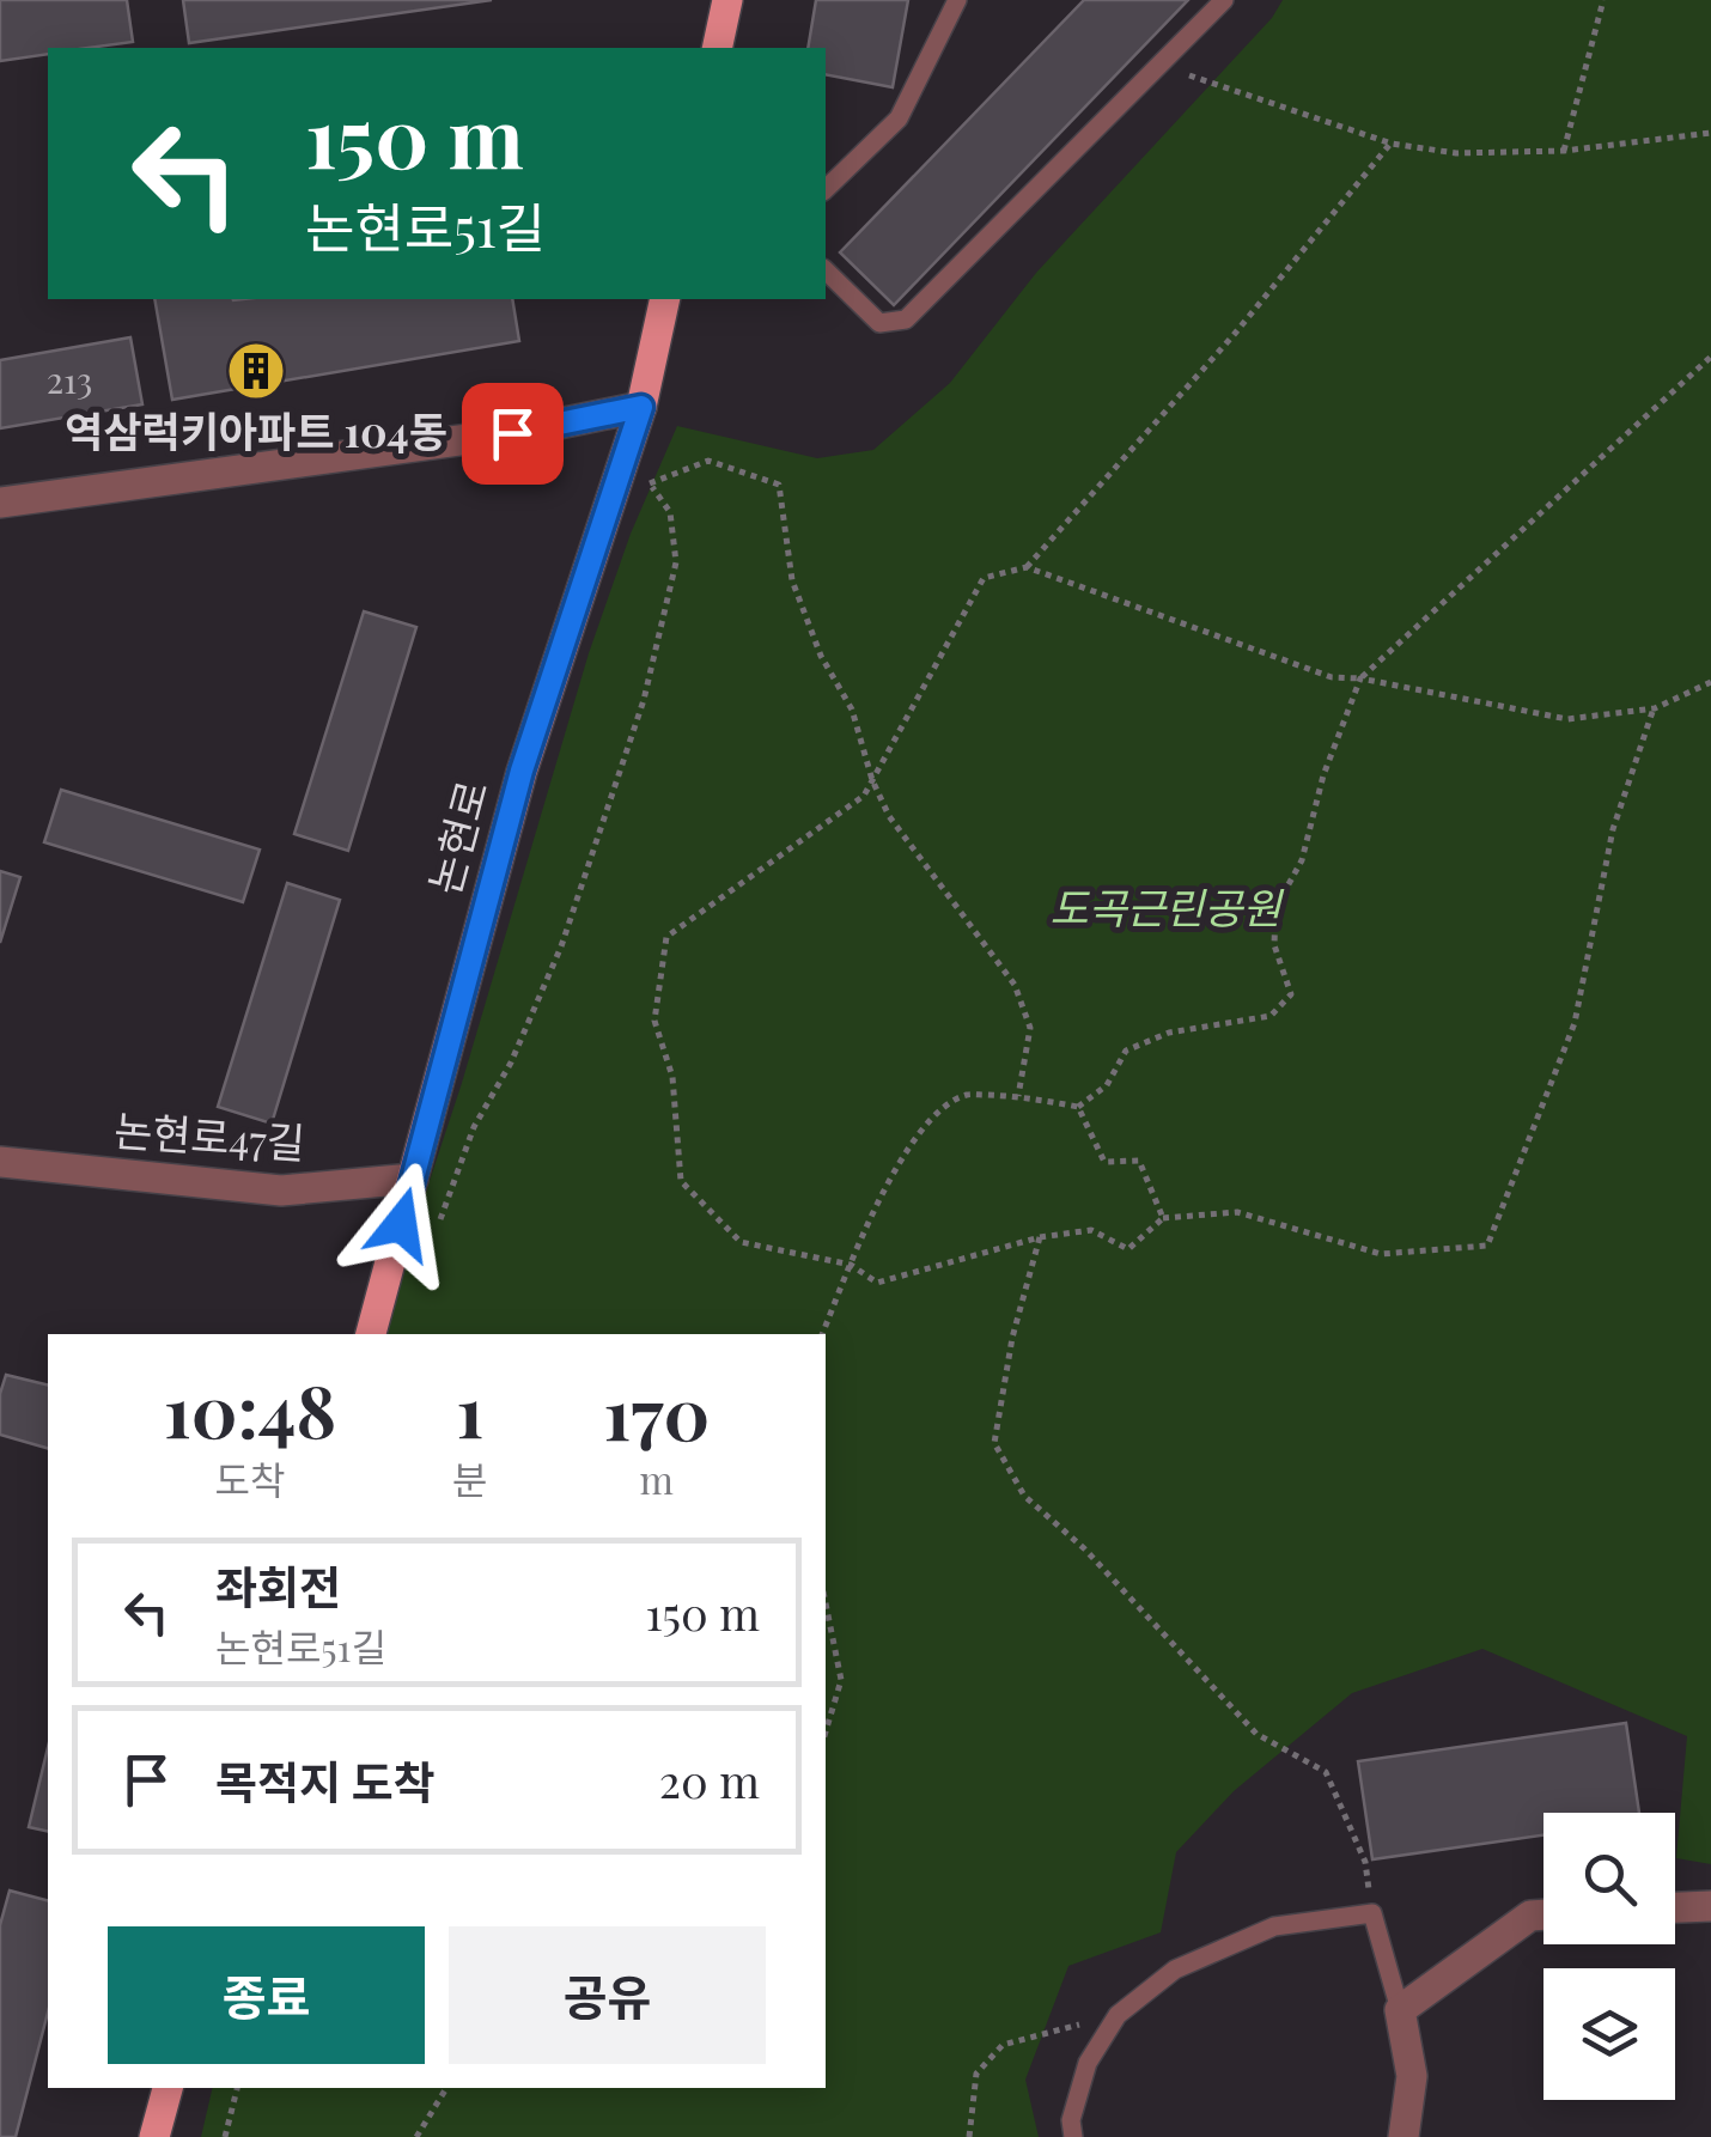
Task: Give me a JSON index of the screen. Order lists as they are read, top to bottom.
{
  "streets": {
    "main road": ["논현로"],
    "street": ["논현로47길"]
  },
  "crossings": [
    ["논현로", "논현로47길"]
  ],
  "parks": ["도곡근린공원"],
  "places": {
    "building": ["역삼럭키아파트 104동"]
  },
  "house_numbers": ["213"],
  "page": {
    "turn": ["150 m", "논현로51길"],
    "eta": [
      "10:48",
      "도착",
      "1",
      "분",
      "170",
      "m"
    ],
    "list": [
      {
        "name": "좌회전",
        "note": "논현로51길",
        "value": "150 m"
      },
      {
        "name": "목적지 도착",
        "value": "20 m"
      }
    ],
    "buttons": ["종료", "공유"]
  }
}
